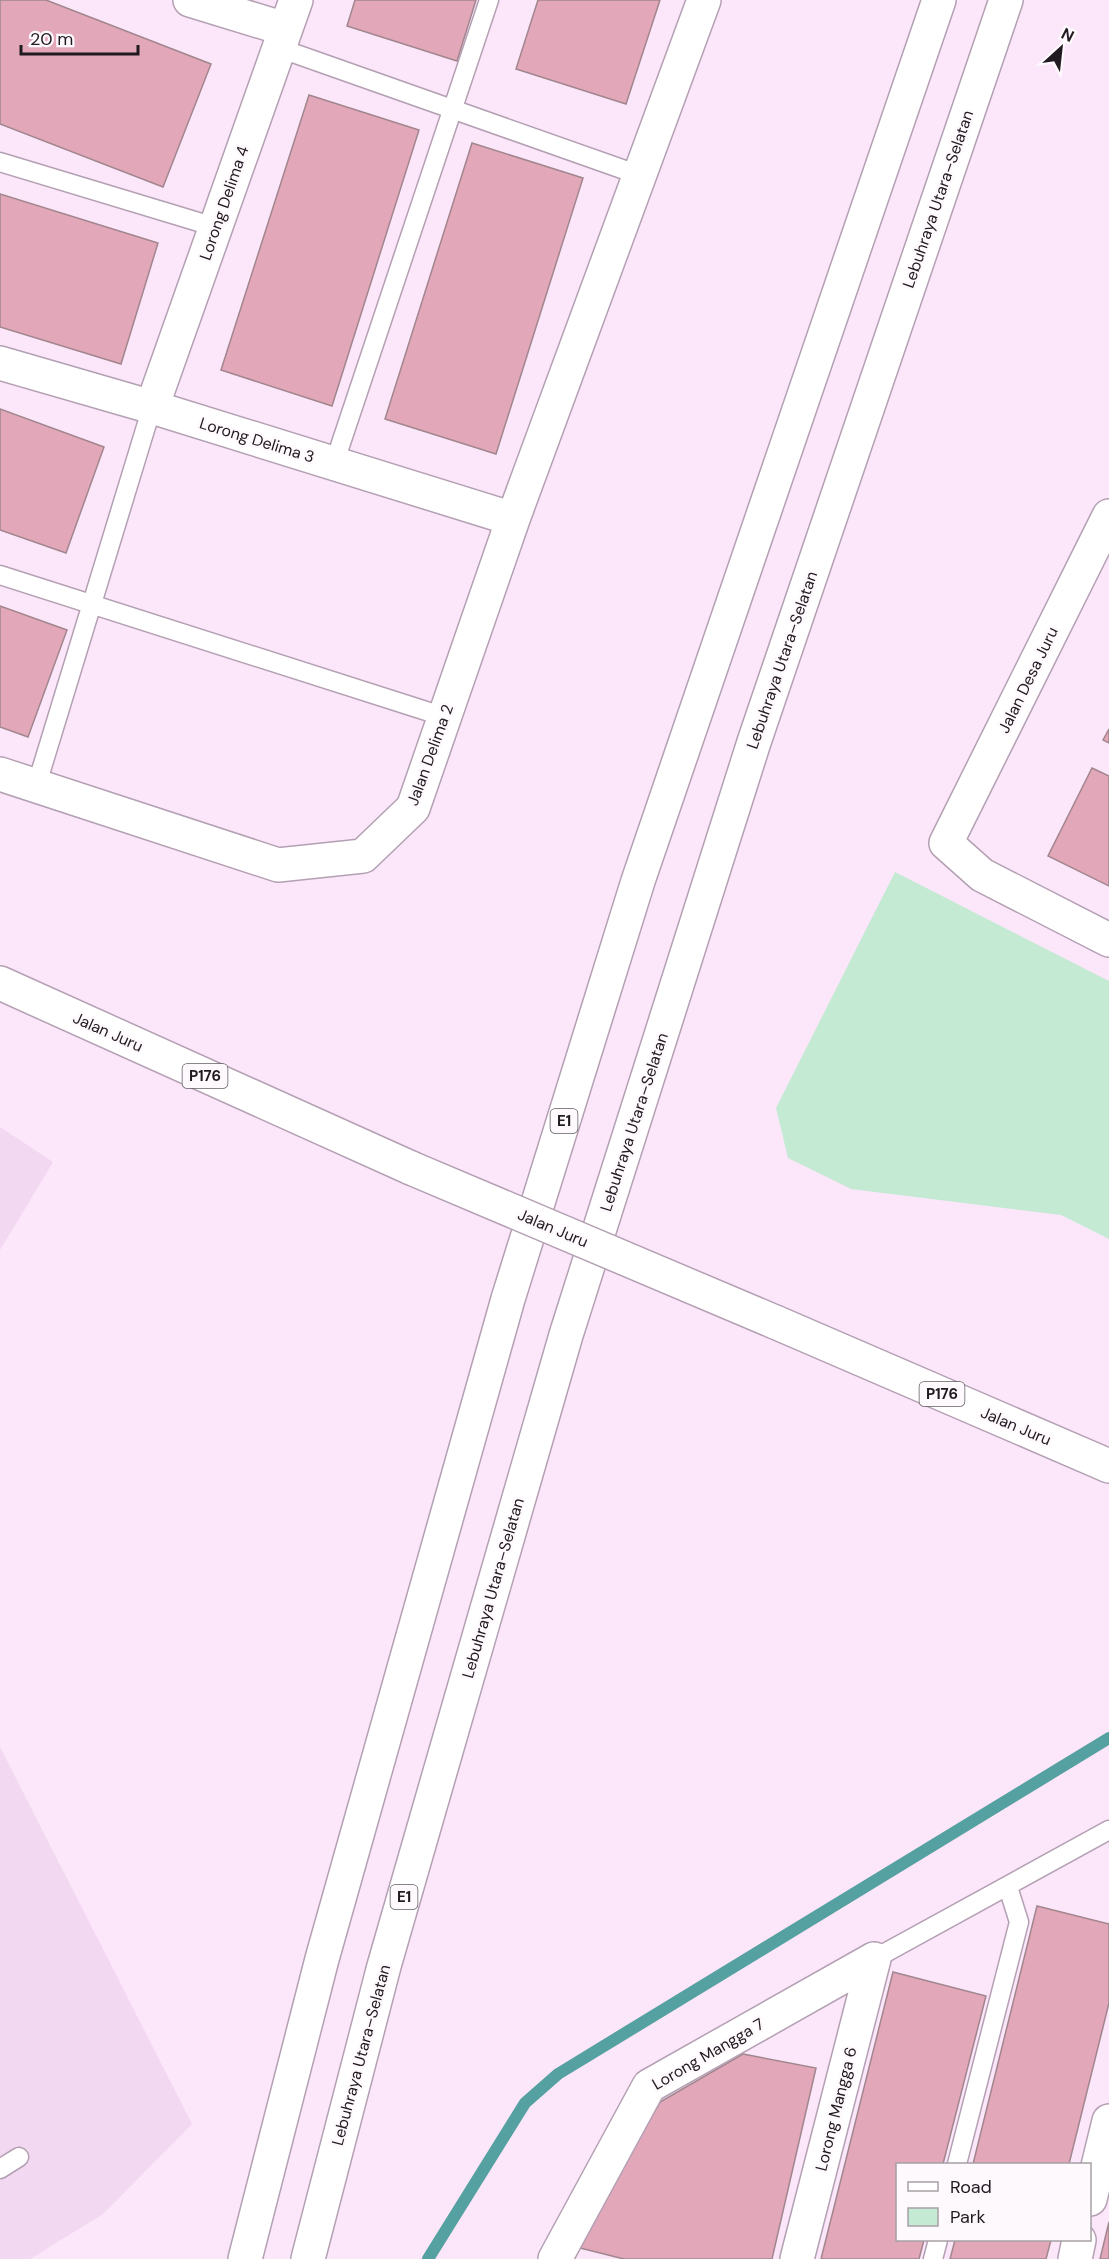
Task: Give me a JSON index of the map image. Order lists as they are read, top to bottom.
{
  "streets": {
    "main road": [
      "Lebuhraya Utara–Selatan",
      "Lorong Delima 4",
      "Lorong Delima 3",
      "Jalan Desa Juru",
      "Jalan Delima 2",
      "Jalan Juru",
      "P176",
      "E1",
      "Lorong Mangga 7",
      "Lorong Mangga 6"
    ]
  },
  "crossings": [
    ["Lorong Delima 4", "Lorong Delima 3"],
    ["Lorong Delima 3", "Jalan Delima 2"],
    ["Lorong Mangga 7", "Lorong Mangga 6"]
  ],
  "legend": ["Road", "Park"],
  "scale_bar": "20 m",
  "north": "top right"
}
